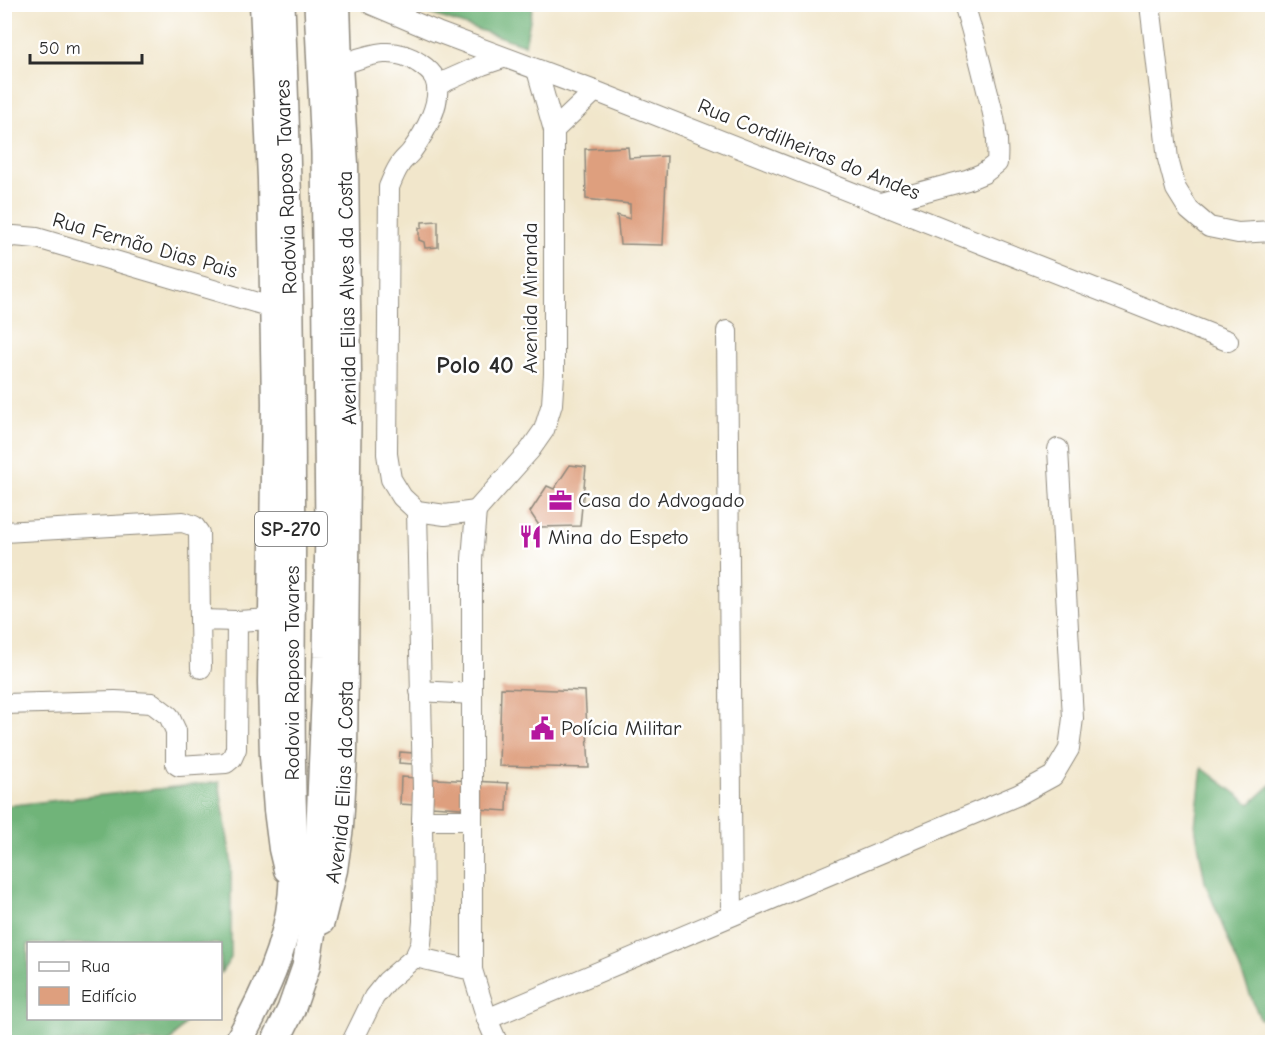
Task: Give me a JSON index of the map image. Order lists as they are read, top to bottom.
{
  "streets": {
    "highway": ["Rodovia Raposo Tavares", "SP-270"],
    "main road": ["Avenida Elias Alves da Costa", "Avenida Elias da Costa"],
    "street": ["Rua Cordilheiras do Andes", "Rua Fernão Dias Pais", "Avenida Miranda"]
  },
  "crossings": [
    ["Rua Cordilheiras do Andes", "Avenida Miranda"],
    ["Rodovia Raposo Tavares", "Avenida Elias da Costa"],
    ["Avenida Elias Alves da Costa", "Avenida Elias da Costa"]
  ],
  "districts": ["Polo 40"],
  "places": {
    "office": ["Casa do Advogado"],
    "restaurant": ["Mina do Espeto"],
    "public building": ["Polícia Militar"]
  },
  "legend": ["Rua", "Edifício"],
  "scale_bar": "50 m"
}
